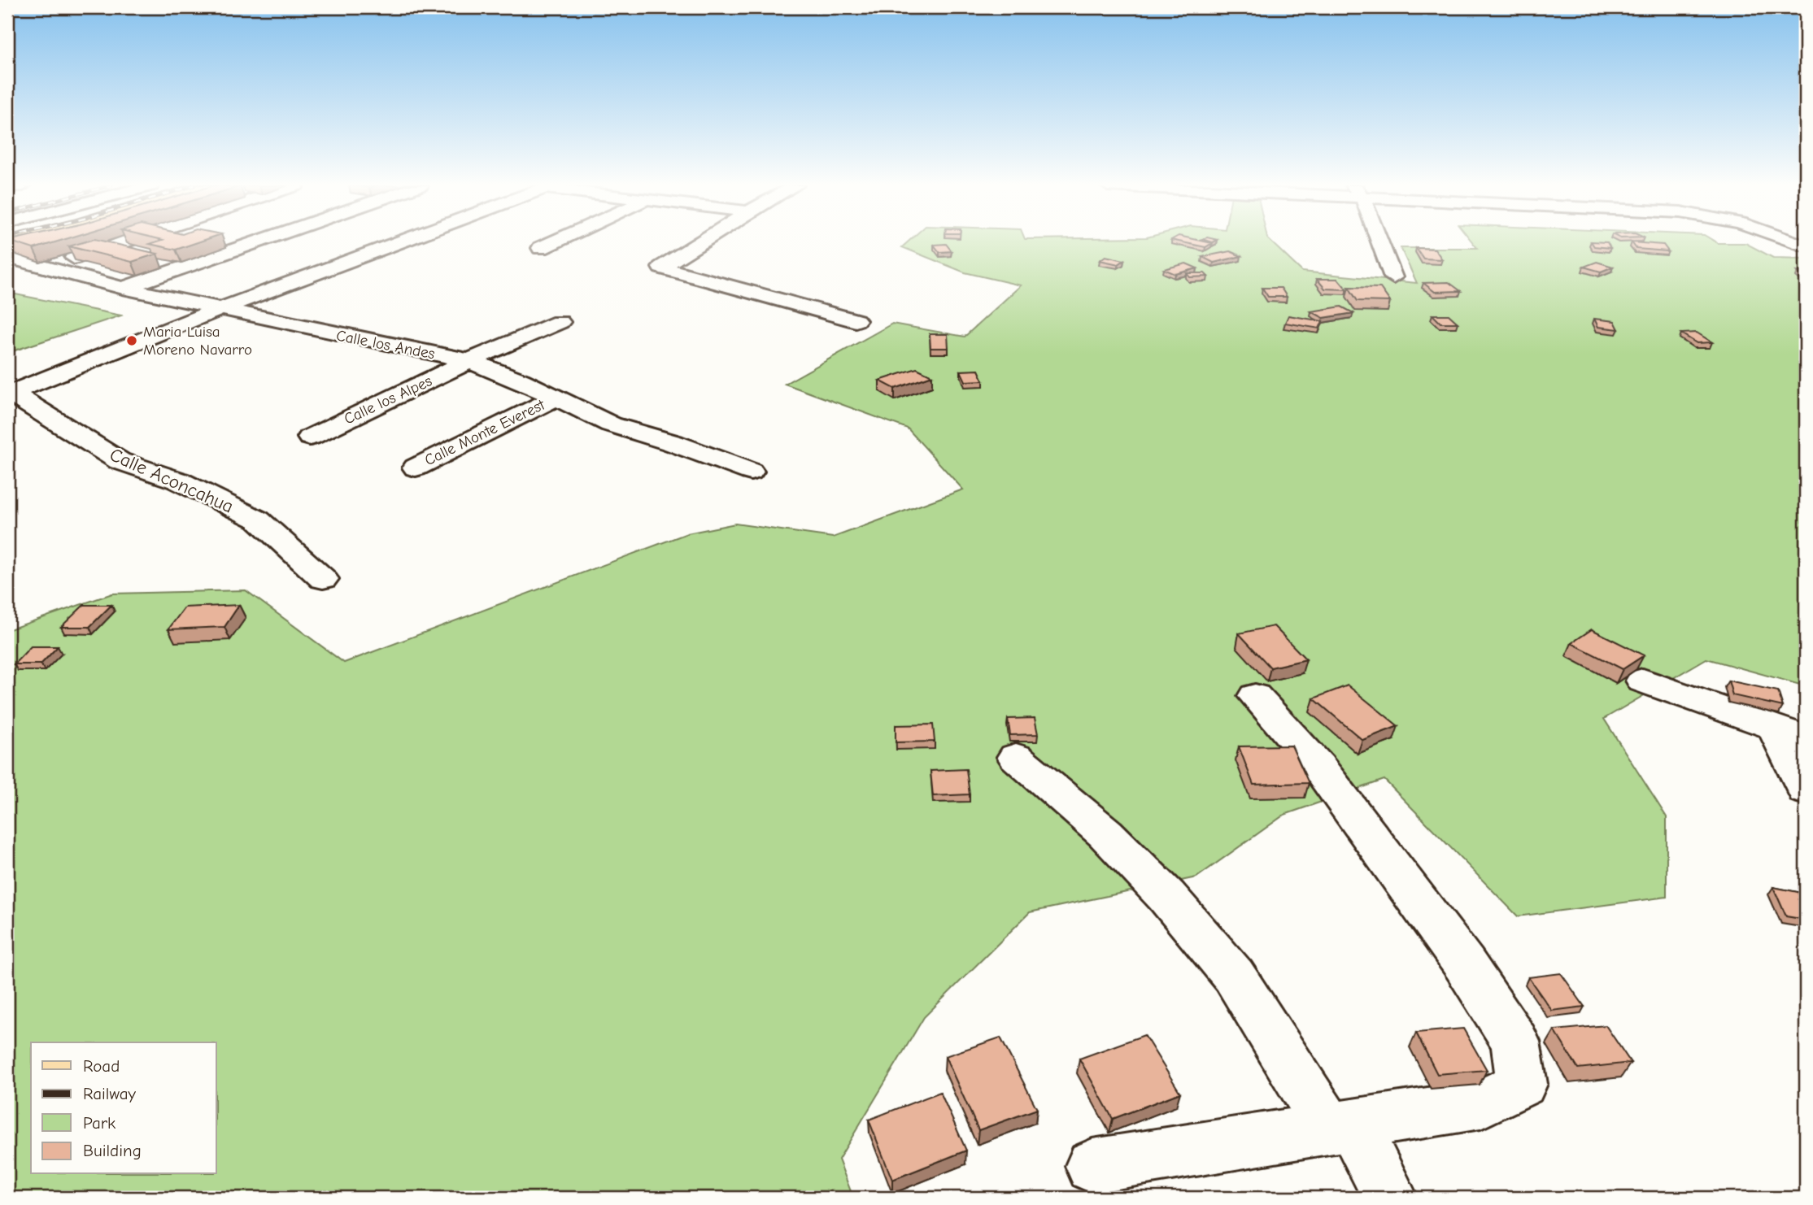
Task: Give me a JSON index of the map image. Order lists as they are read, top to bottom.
{
  "streets": {
    "street": [
      "Calle los Andes",
      "Calle los Alpes",
      "Calle Monte Everest",
      "Calle Aconcahua"
    ]
  },
  "crossings": [
    ["Calle los Andes", "Calle los Alpes"],
    ["Calle los Andes", "Calle Monte Everest"]
  ],
  "places": ["Maria Luisa Moreno Navarro"],
  "legend": [
    "Road",
    "Railway",
    "Park",
    "Building"
  ]
}
